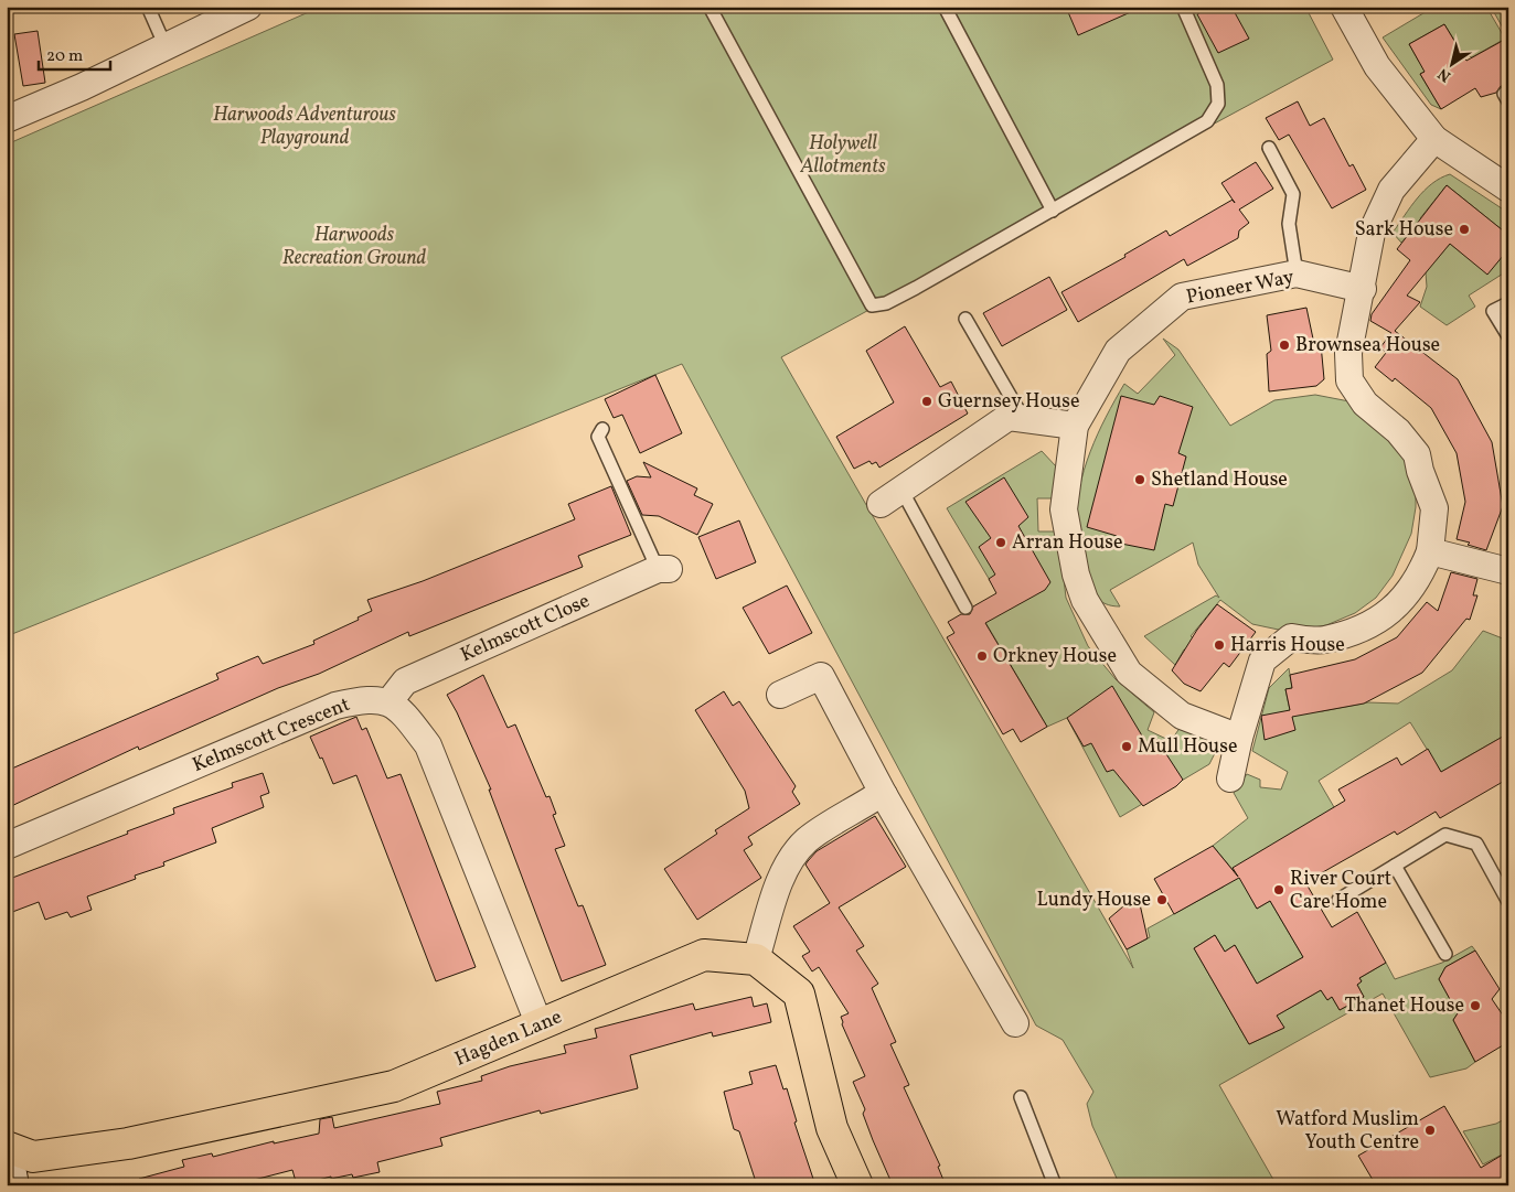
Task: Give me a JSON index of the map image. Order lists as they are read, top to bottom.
{
  "streets": {
    "main road": ["Hagden Lane"],
    "street": ["Pioneer Way", "Kelmscott Close", "Kelmscott Crescent"]
  },
  "crossings": [
    ["Kelmscott Close", "Kelmscott Crescent"]
  ],
  "parks": ["Harwoods Adventurous Playground", "Holywell Allotments", "Harwoods Recreation Ground"],
  "places": [
    "Sark House",
    "Brownsea House",
    "Guernsey House",
    "Shetland House",
    "Arran House",
    "Harris House",
    "Orkney House",
    "Mull House",
    "River Court Care Home",
    "Lundy House",
    "Thanet House",
    "Watford Muslim Youth Centre"
  ],
  "scale_bar": "20 m",
  "north": "bottom left"
}
